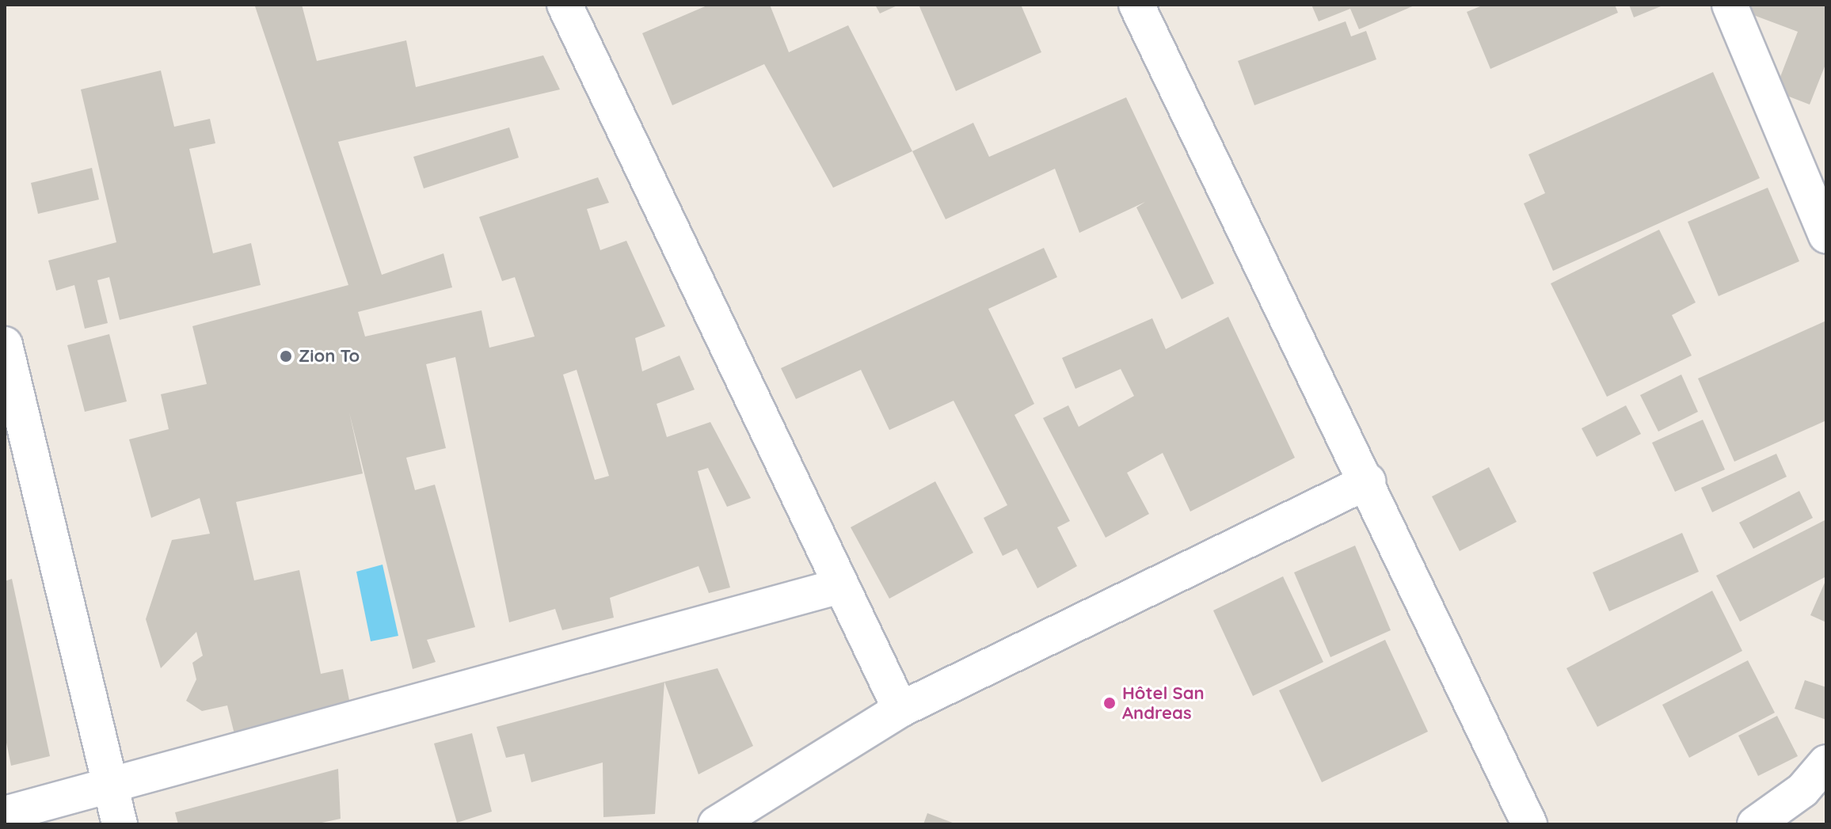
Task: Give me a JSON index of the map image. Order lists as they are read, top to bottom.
{
  "places": ["Zion To", "Hôtel San Andreas"]
}
